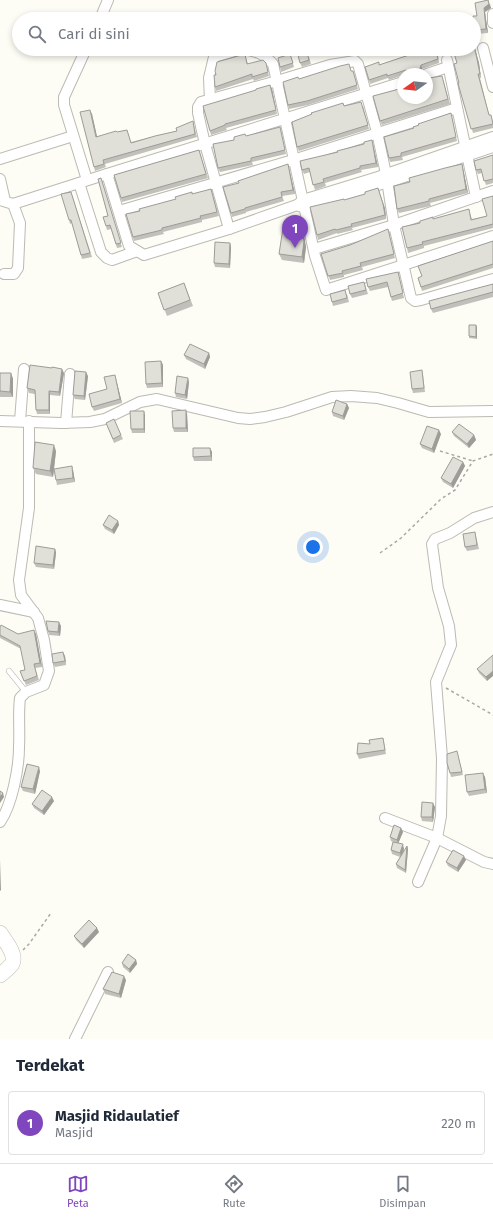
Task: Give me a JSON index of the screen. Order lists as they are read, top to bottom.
{
  "north": "left",
  "page": {
    "search": "Cari di sini",
    "pins": "1",
    "heading": "Terdekat",
    "list": [
      {
        "mark": "1",
        "name": "Masjid Ridaulatief",
        "note": "Masjid",
        "value": "220 m"
      }
    ],
    "nav": ["Peta", "Rute", "Disimpan"]
  }
}
